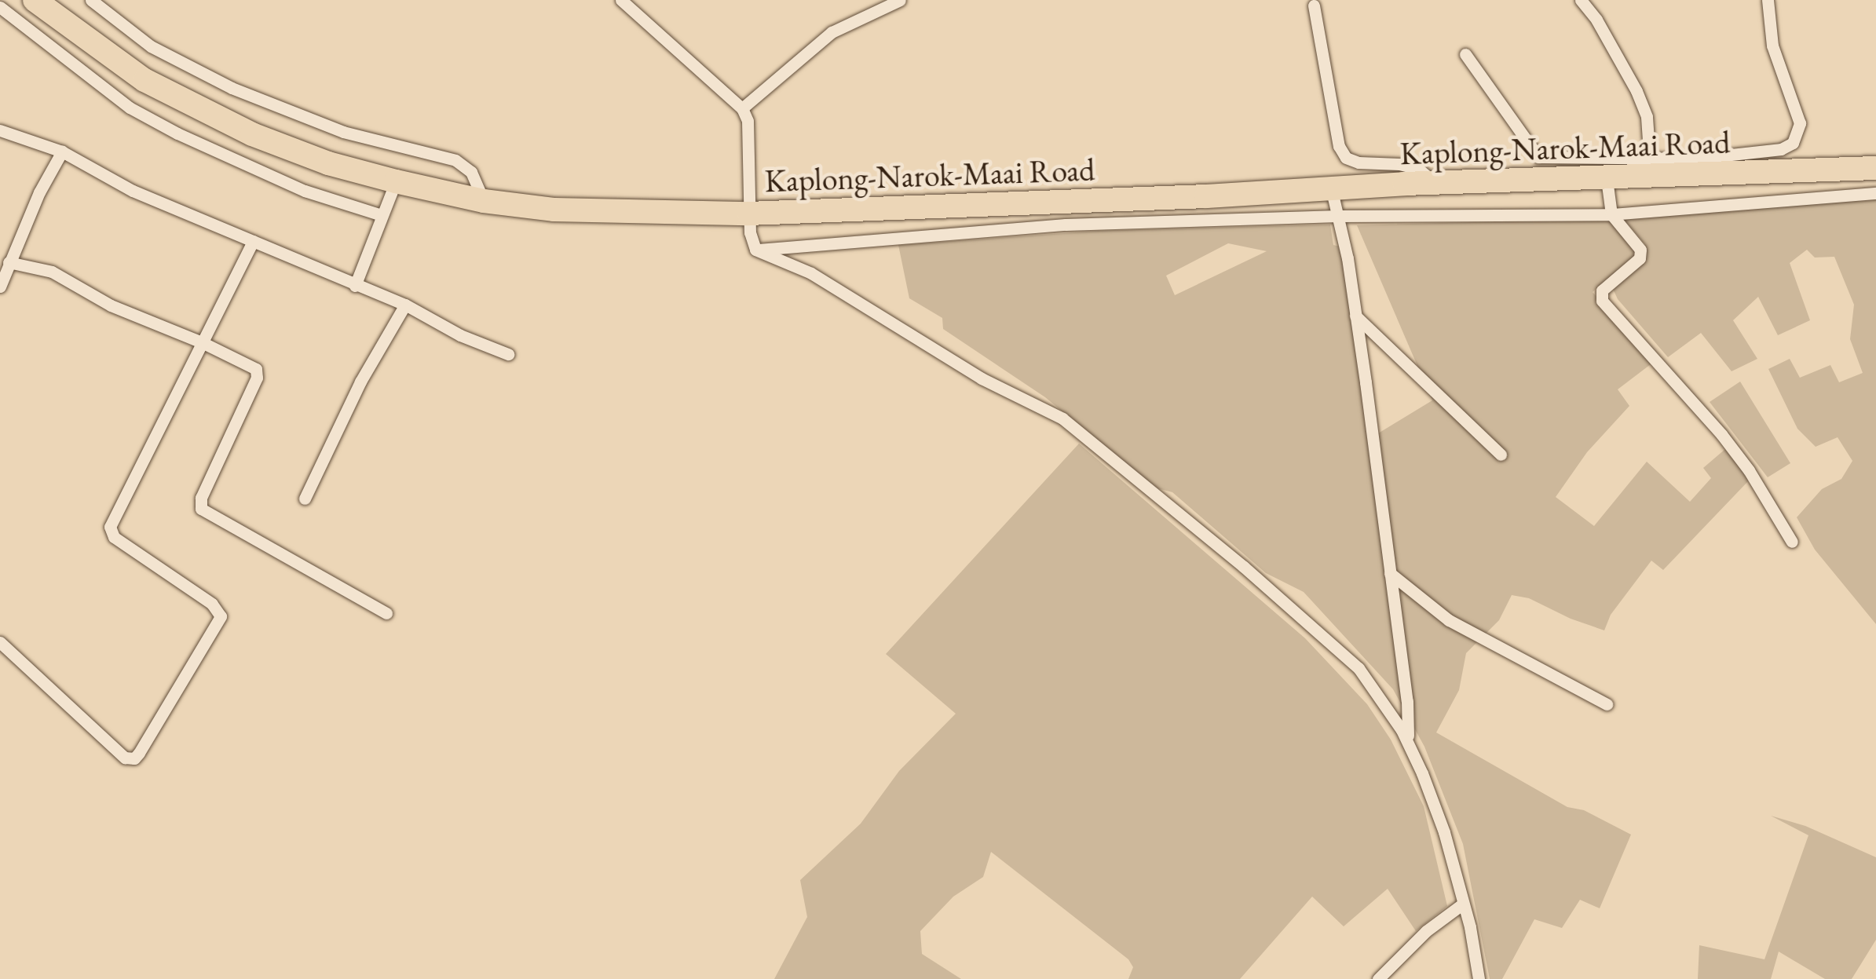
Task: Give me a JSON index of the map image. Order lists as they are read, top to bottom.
{
  "streets": {
    "highway": ["Kaplong-Narok-Maai Road"]
  }
}
